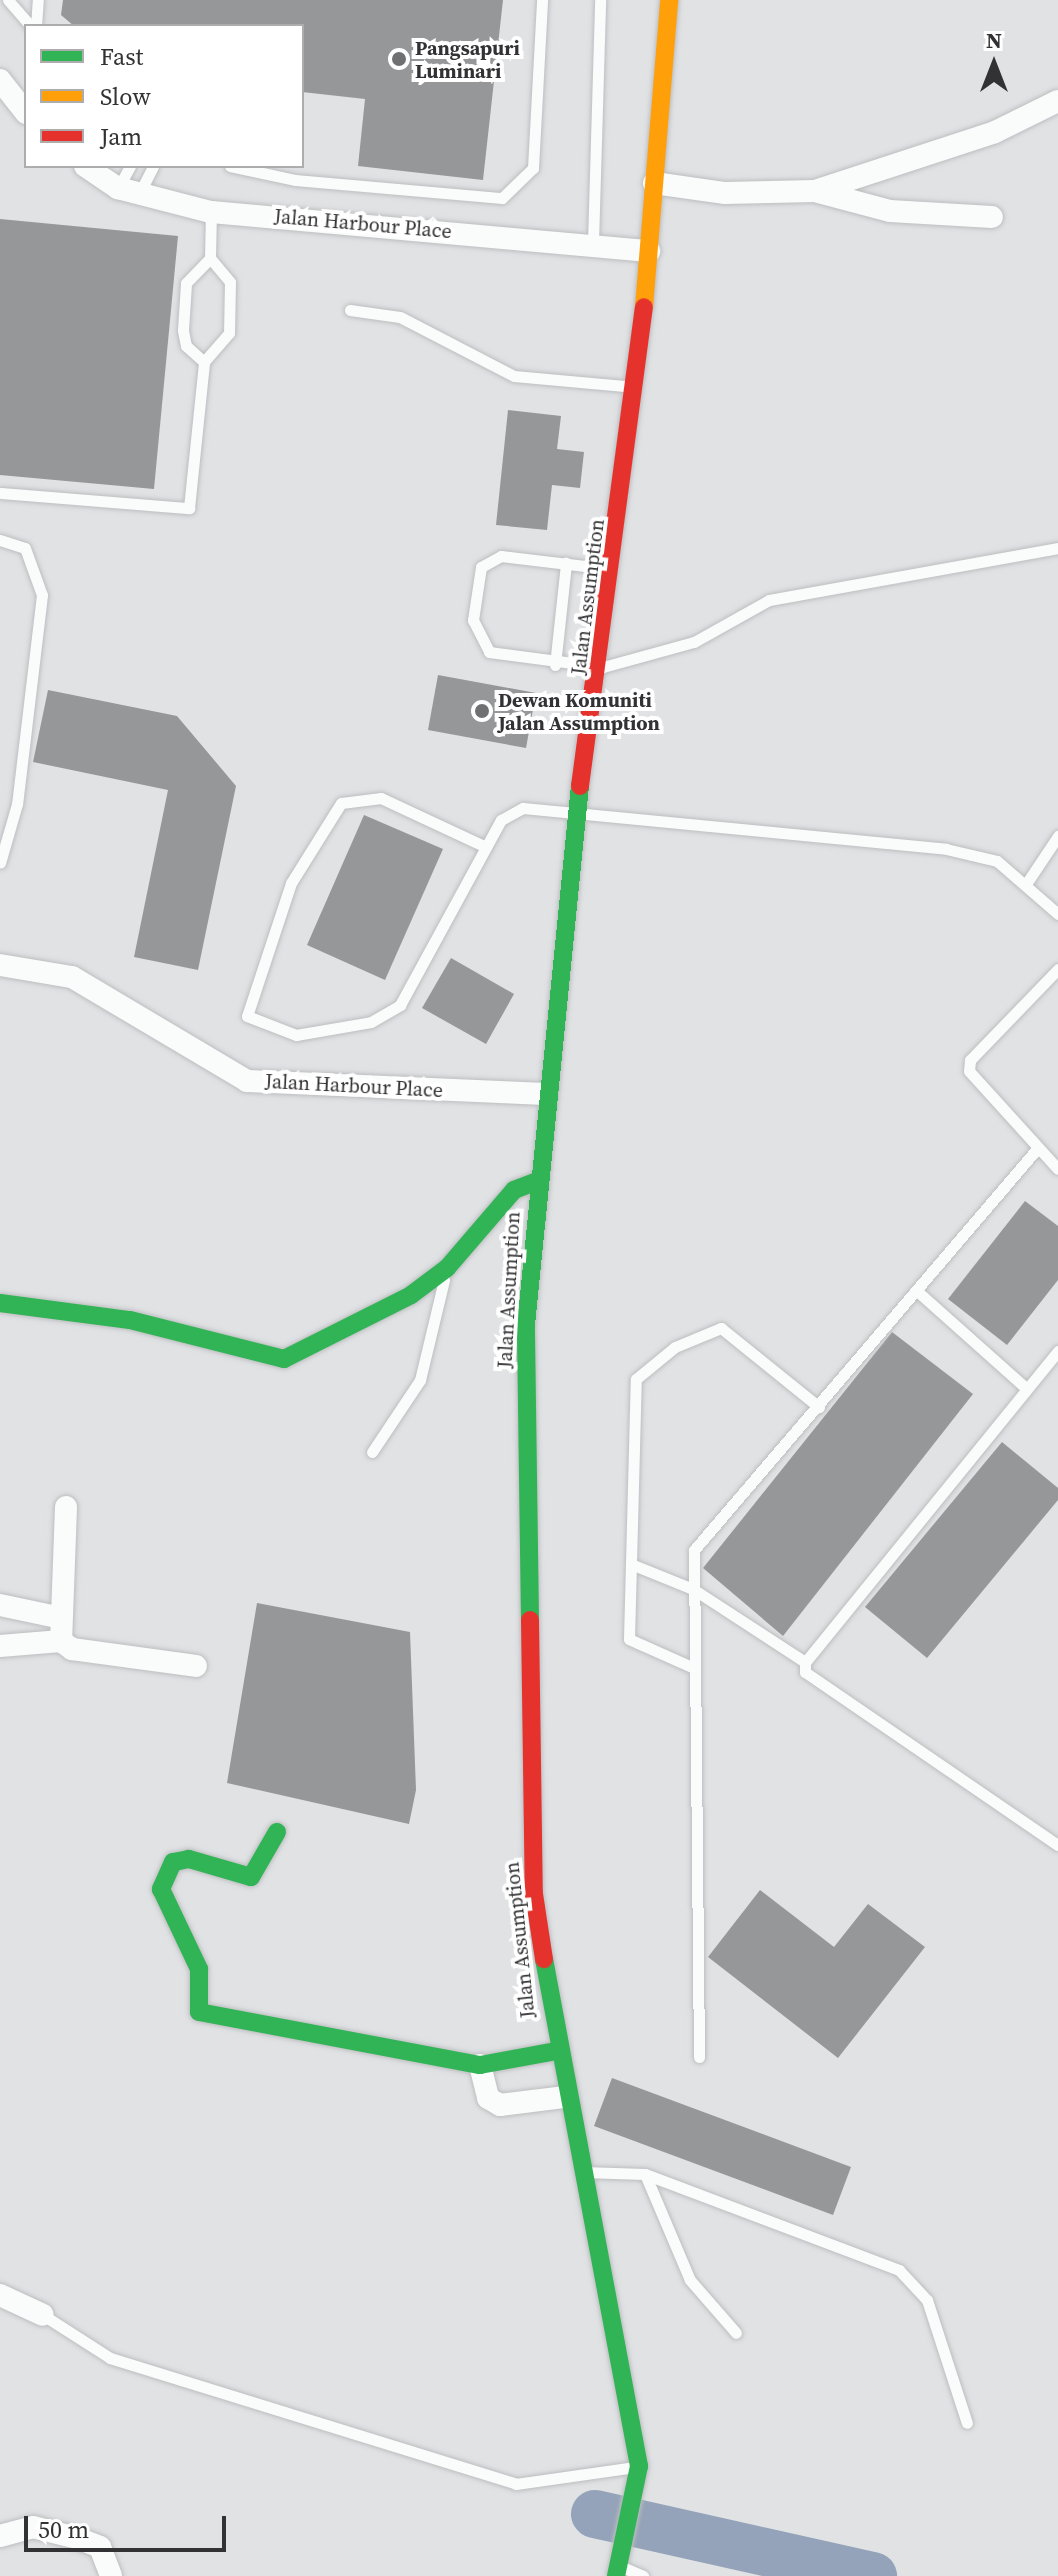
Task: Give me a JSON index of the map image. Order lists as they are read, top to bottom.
{
  "streets": {
    "street": ["Jalan Harbour Place", "Jalan Assumption"]
  },
  "crossings": [
    ["Jalan Harbour Place", "Jalan Assumption"]
  ],
  "places": ["Pangsapuri Luminari", "Dewan Komuniti Jalan Assumption"],
  "legend": ["Fast", "Slow", "Jam"],
  "scale_bar": "50 m",
  "north": "top"
}
